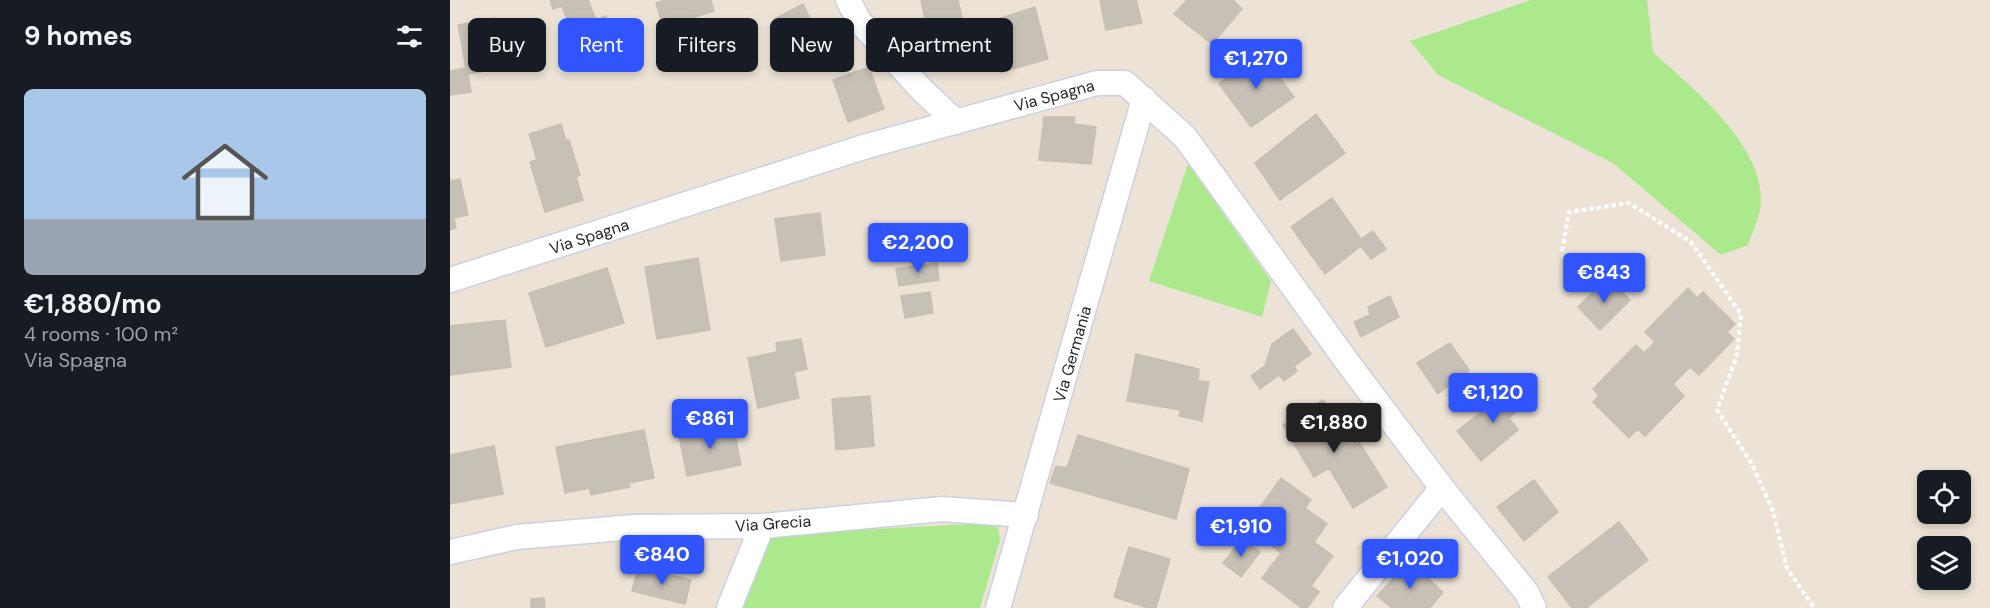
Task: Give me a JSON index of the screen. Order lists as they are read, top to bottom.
{
  "streets": {
    "street": ["Via Spagna", "Via Germania", "Via Grecia"]
  },
  "crossings": [
    ["Via Spagna", "Via Germania"],
    ["Via Germania", "Via Grecia"]
  ],
  "page": {
    "heading": "9 homes",
    "chip": [
      "Buy",
      "Rent",
      "Filters",
      "New",
      "Apartment"
    ],
    "price": [
      "€1,270",
      "€2,200",
      "€843",
      "€1,120",
      "€861",
      "€1,880",
      "€1,910",
      "€840",
      "€1,020"
    ],
    "list": [
      {
        "name": "€1,880/mo",
        "note": "4 rooms · 100 m² · Via Spagna"
      }
    ]
  }
}
